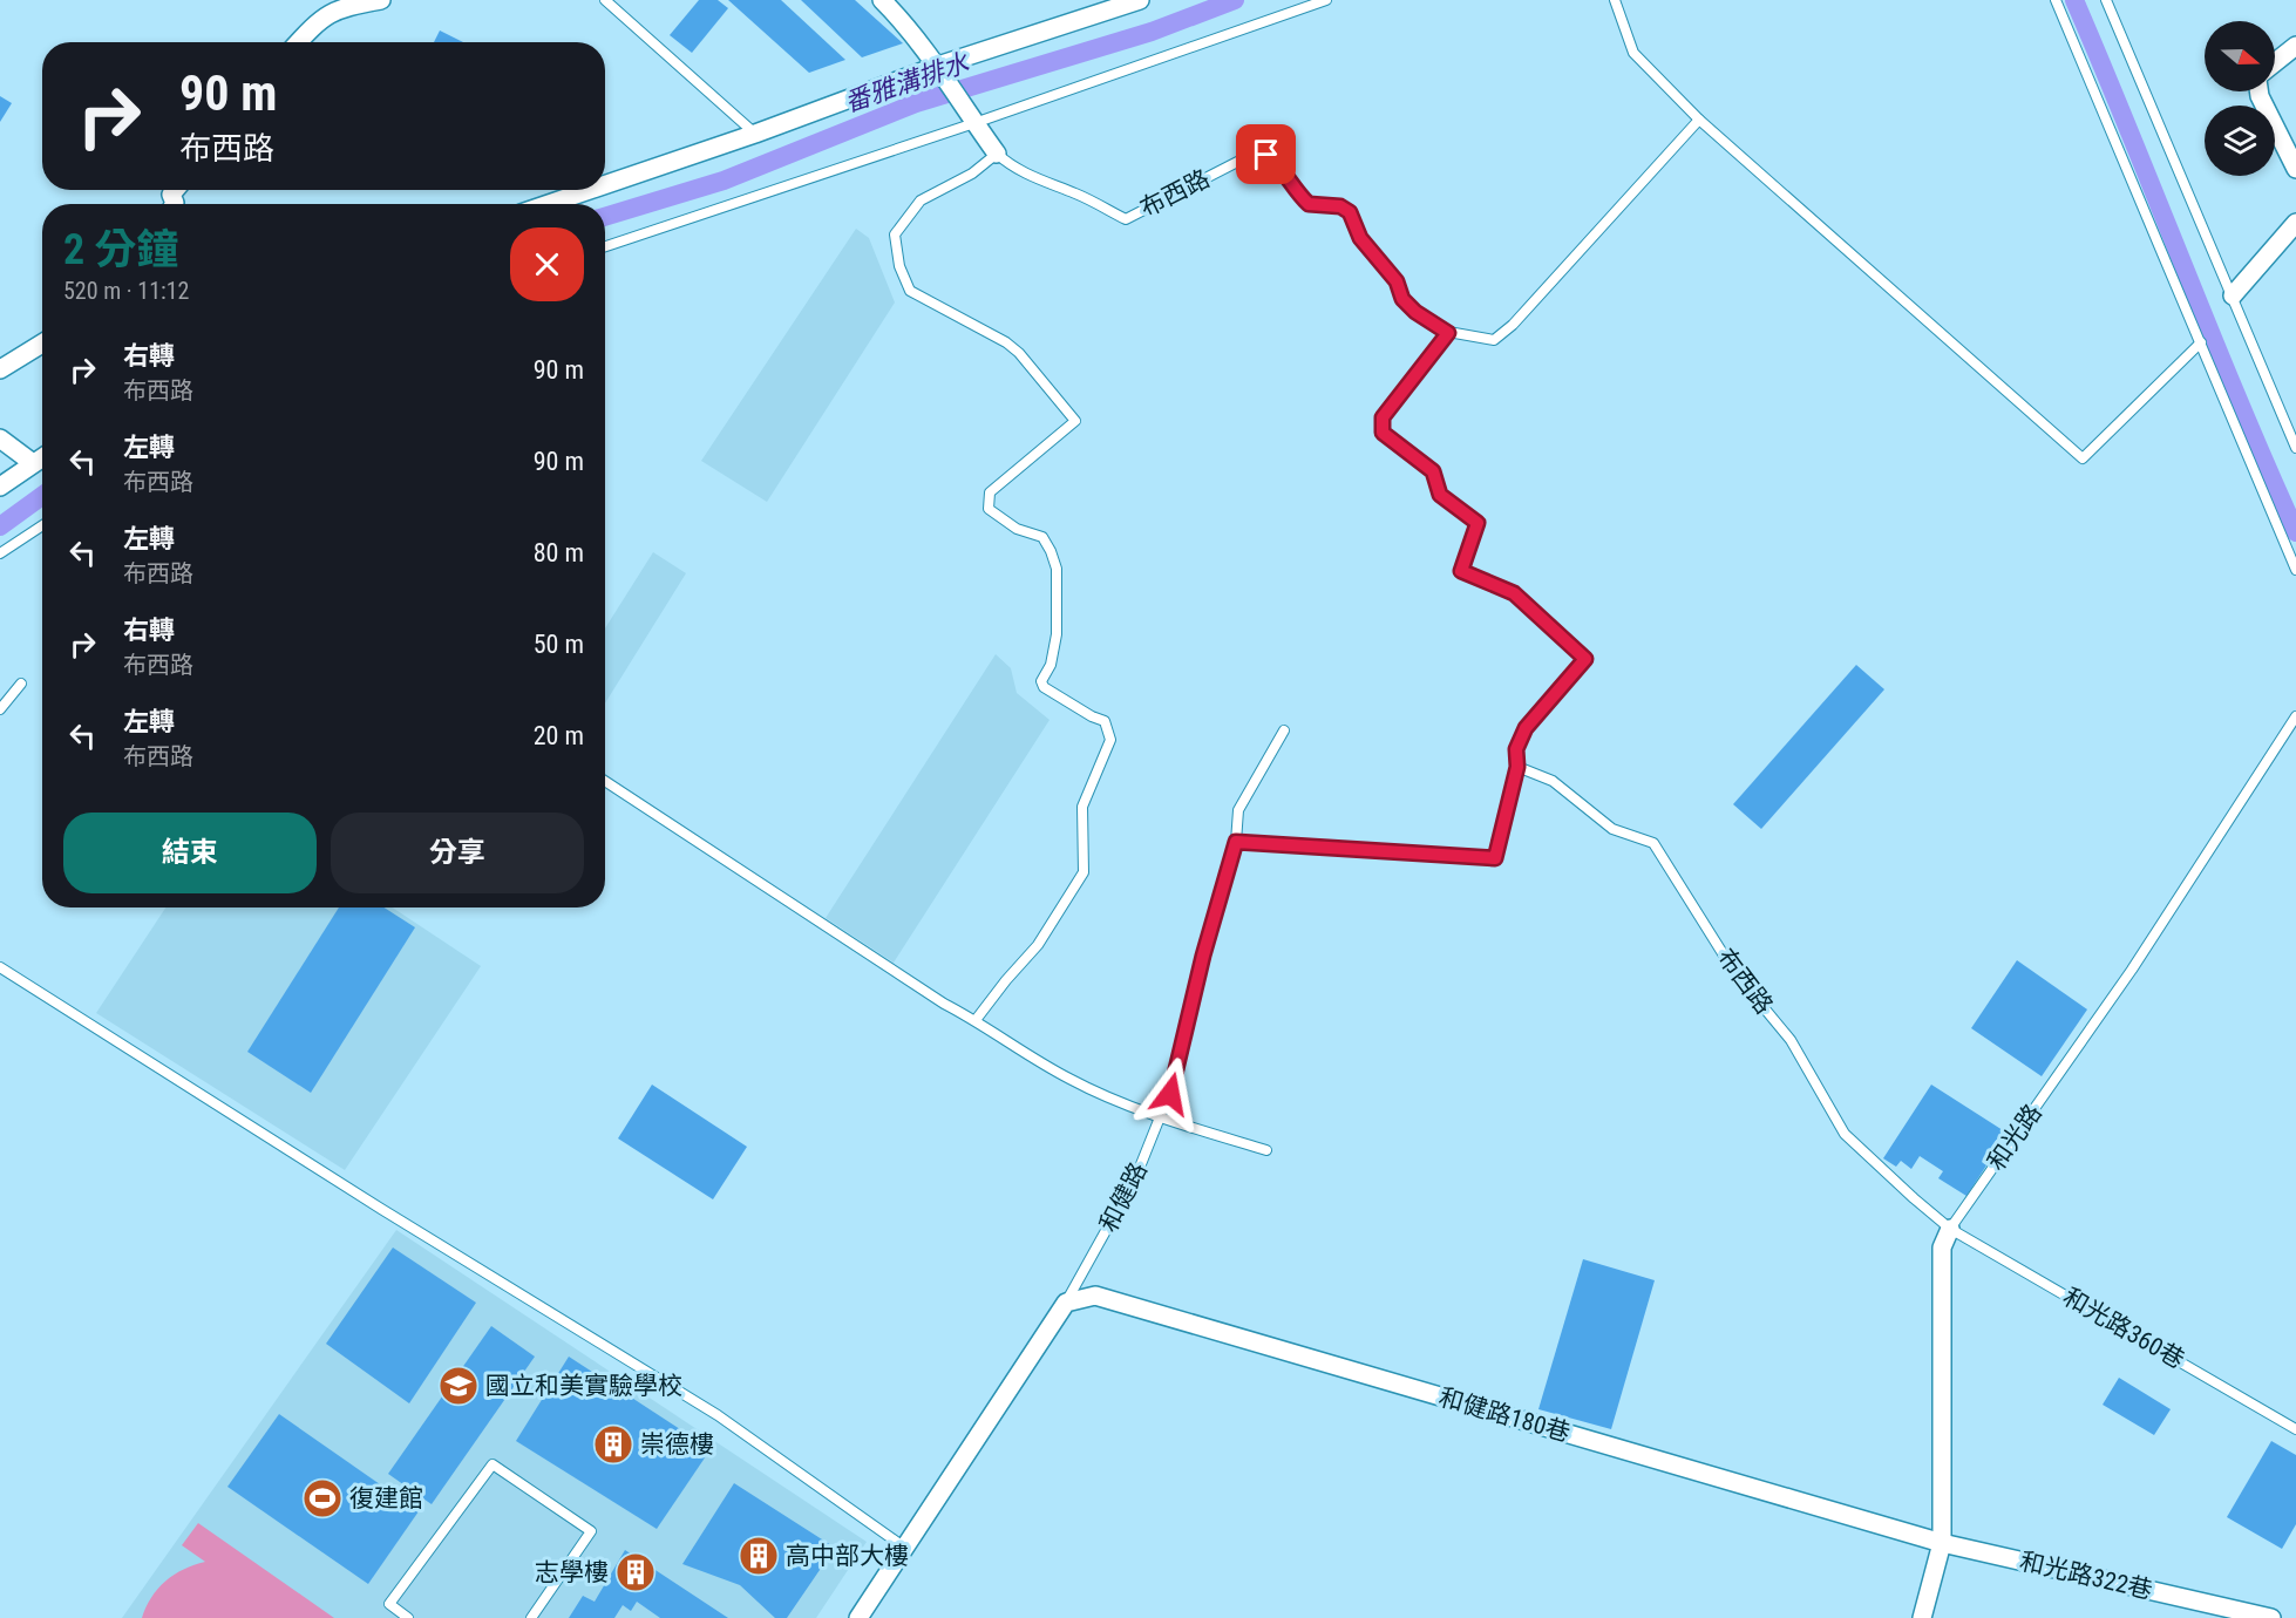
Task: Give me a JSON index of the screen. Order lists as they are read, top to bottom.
{
  "streets": {
    "street": [
      "和光路",
      "和健路",
      "和健路180巷",
      "和光路322巷"
    ],
    "lane": ["布西路", "和光路360巷"]
  },
  "crossings": [
    ["布西路", "和光路"],
    ["布西路", "和光路360巷"],
    ["和光路", "和光路360巷"],
    ["和光路", "和健路180巷"],
    ["和光路", "和光路322巷"],
    ["和健路", "和健路180巷"],
    ["和健路180巷", "和光路322巷"]
  ],
  "water": ["番雅溝排水"],
  "places": {
    "school or university": ["國立和美實驗學校"],
    "building": ["崇德樓", "高中部大樓", "志學樓"],
    "sports": ["復建館"]
  },
  "north": "right",
  "page": {
    "turn": ["90 m", "布西路"],
    "heading": ["2 分鐘", "520 m · 11:12"],
    "list": [
      {
        "name": "右轉",
        "note": "布西路",
        "value": "90 m"
      },
      {
        "name": "左轉",
        "note": "布西路",
        "value": "90 m"
      },
      {
        "name": "左轉",
        "note": "布西路",
        "value": "80 m"
      },
      {
        "name": "右轉",
        "note": "布西路",
        "value": "50 m"
      },
      {
        "name": "左轉",
        "note": "布西路",
        "value": "20 m"
      }
    ],
    "buttons": ["結束", "分享"]
  }
}
